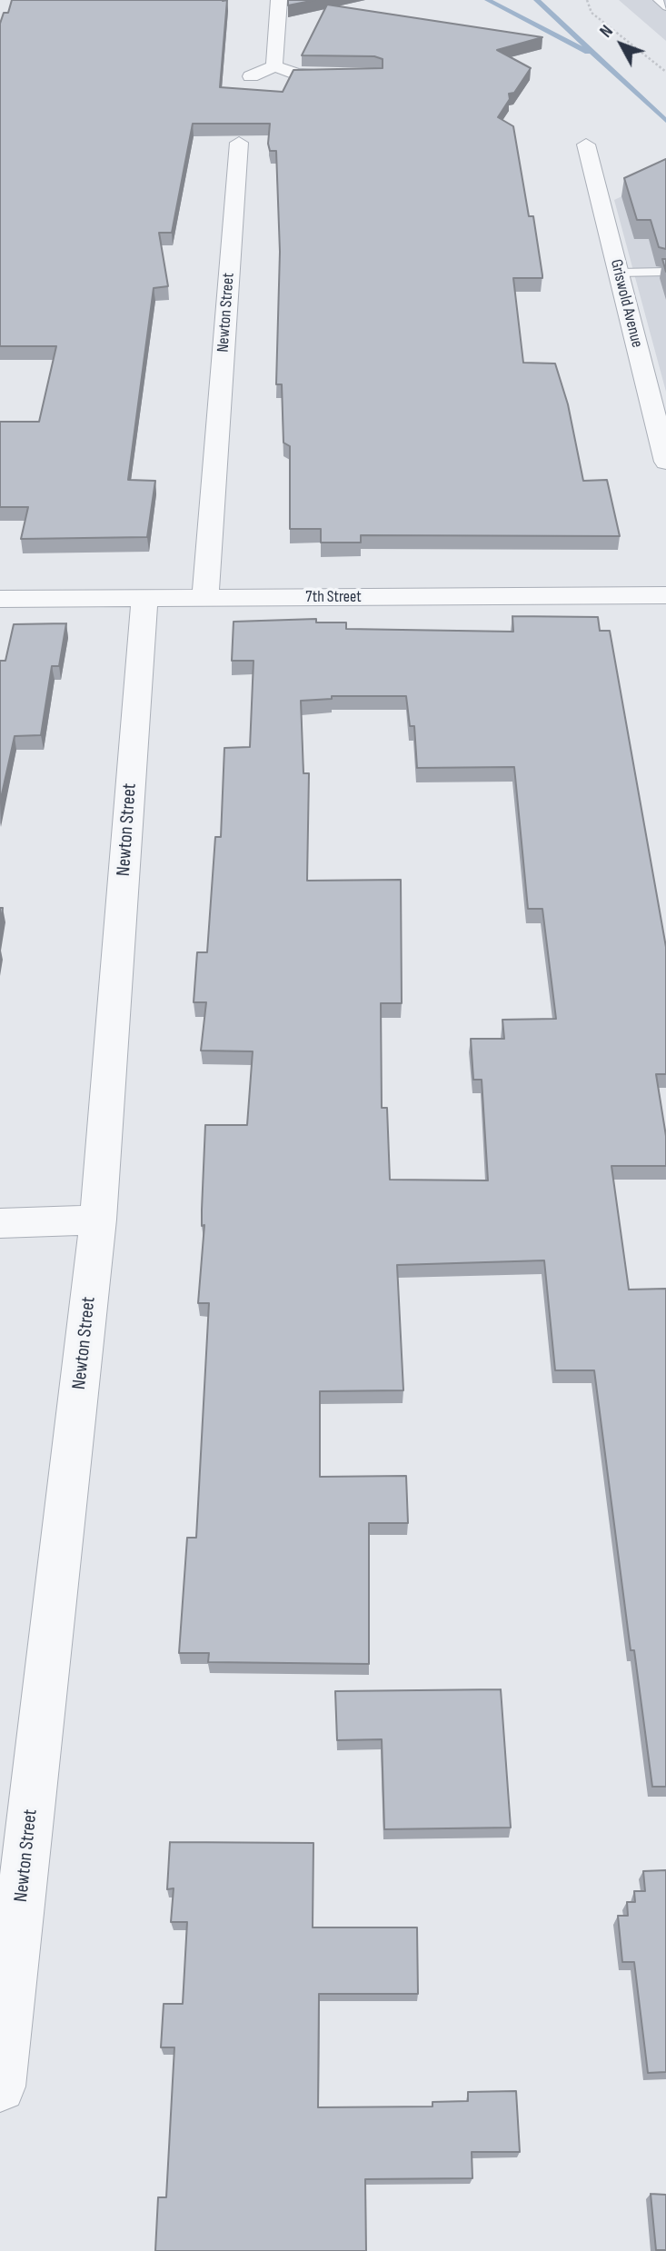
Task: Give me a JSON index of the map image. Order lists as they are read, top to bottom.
{
  "streets": {
    "street": ["Griswold Avenue", "Newton Street", "7th Street"]
  },
  "crossings": [
    ["Newton Street", "7th Street"]
  ],
  "north": "top left"
}
